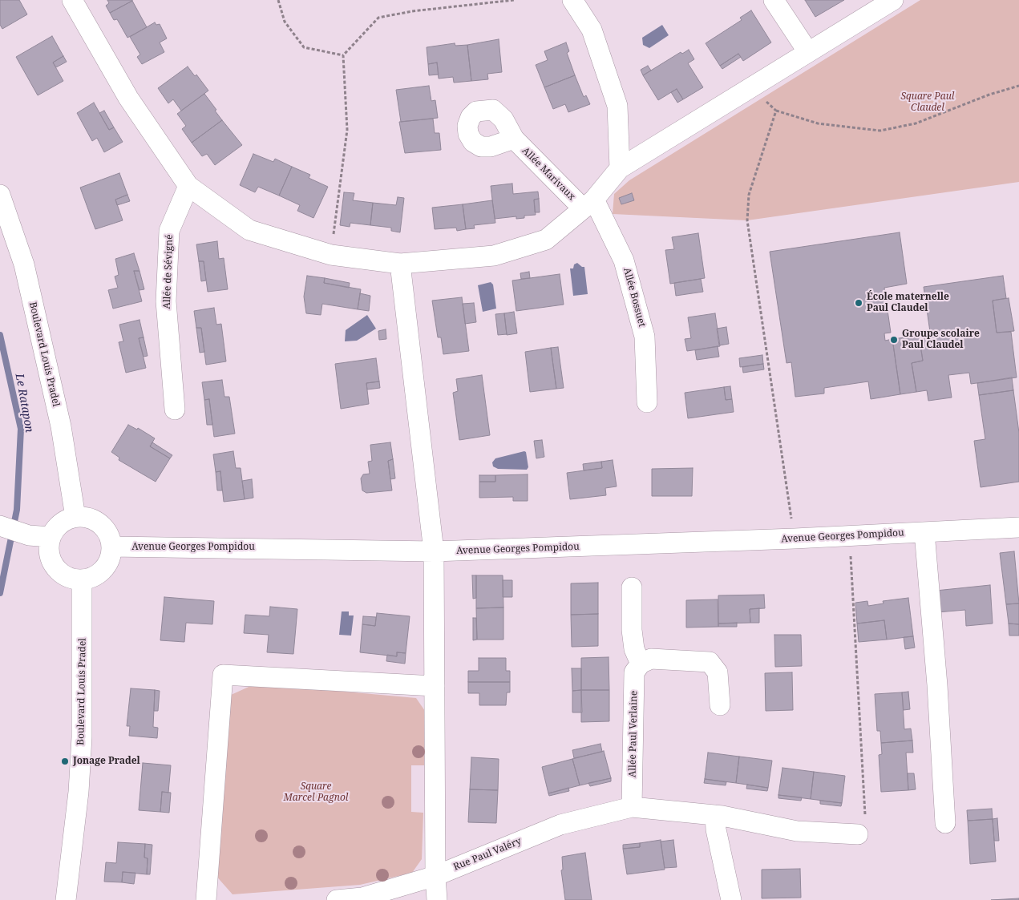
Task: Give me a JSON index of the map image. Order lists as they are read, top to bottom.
{
  "streets": {
    "street": [
      "Allée Marivaux",
      "Allée de Sévigné",
      "Allée Bossuet",
      "Boulevard Louis Pradel",
      "Avenue Georges Pompidou",
      "Allée Paul Verlaine",
      "Rue Paul Valéry"
    ]
  },
  "crossings": [
    ["Allée Marivaux", "Allée Bossuet"],
    ["Boulevard Louis Pradel", "Avenue Georges Pompidou"],
    ["Allée Paul Verlaine", "Rue Paul Valéry"]
  ],
  "water": ["Le Ratapon"],
  "parks": ["Square Paul Claudel", "Square Marcel Pagnol"],
  "places": ["École maternelle Paul Claudel", "Groupe scolaire Paul Claudel", "Jonage Pradel"]
}
